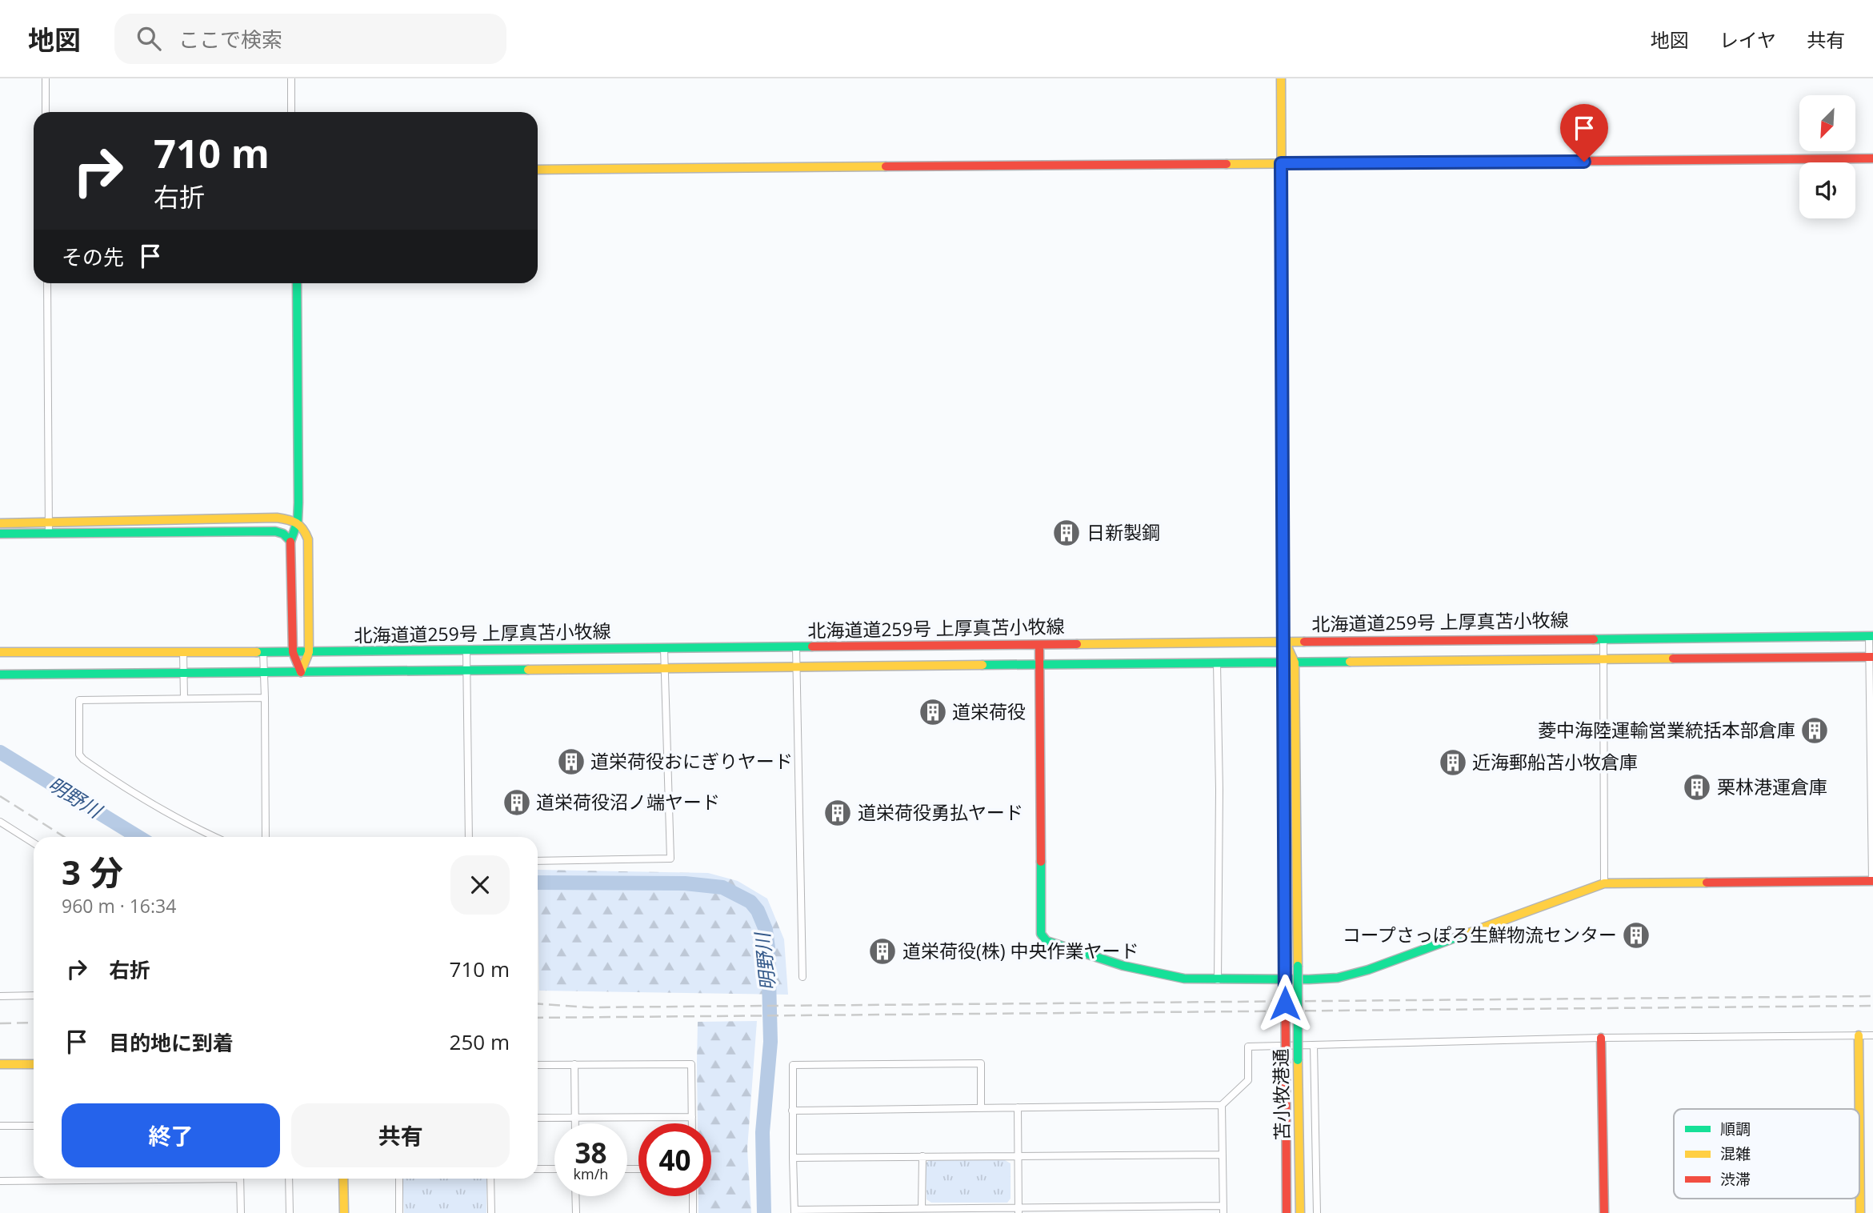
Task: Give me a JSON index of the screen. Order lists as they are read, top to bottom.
{
  "streets": {
    "street": ["北海道道259号 上厚真苫小牧線", "苫小牧港通"]
  },
  "crossings": [
    ["北海道道259号 上厚真苫小牧線", "苫小牧港通"]
  ],
  "water": ["明野川"],
  "places": {
    "building": [
      "日新製鋼",
      "道栄荷役",
      "菱中海陸運輸営業統括本部倉庫",
      "道栄荷役おにぎりヤード",
      "近海郵船苫小牧倉庫",
      "栗林港運倉庫",
      "道栄荷役沼ノ端ヤード",
      "道栄荷役勇払ヤード",
      "コープさっぽろ生鮮物流センター",
      "道栄荷役(株) 中央作業ヤード"
    ]
  },
  "legend": ["順調", "混雑", "渋滞"],
  "north": "bottom left",
  "page": {
    "header": "地図",
    "search": "ここで検索",
    "nav": ["地図", "レイヤ", "共有"],
    "turn": ["710 m", "右折"],
    "then": "その先",
    "heading": ["3 分", "960 m · 16:34"],
    "list": [
      {
        "name": "右折",
        "value": "710 m"
      },
      {
        "name": "目的地に到着",
        "value": "250 m"
      }
    ],
    "buttons": ["終了", "共有"],
    "speed": "38 km/h",
    "limit": "40"
  }
}
